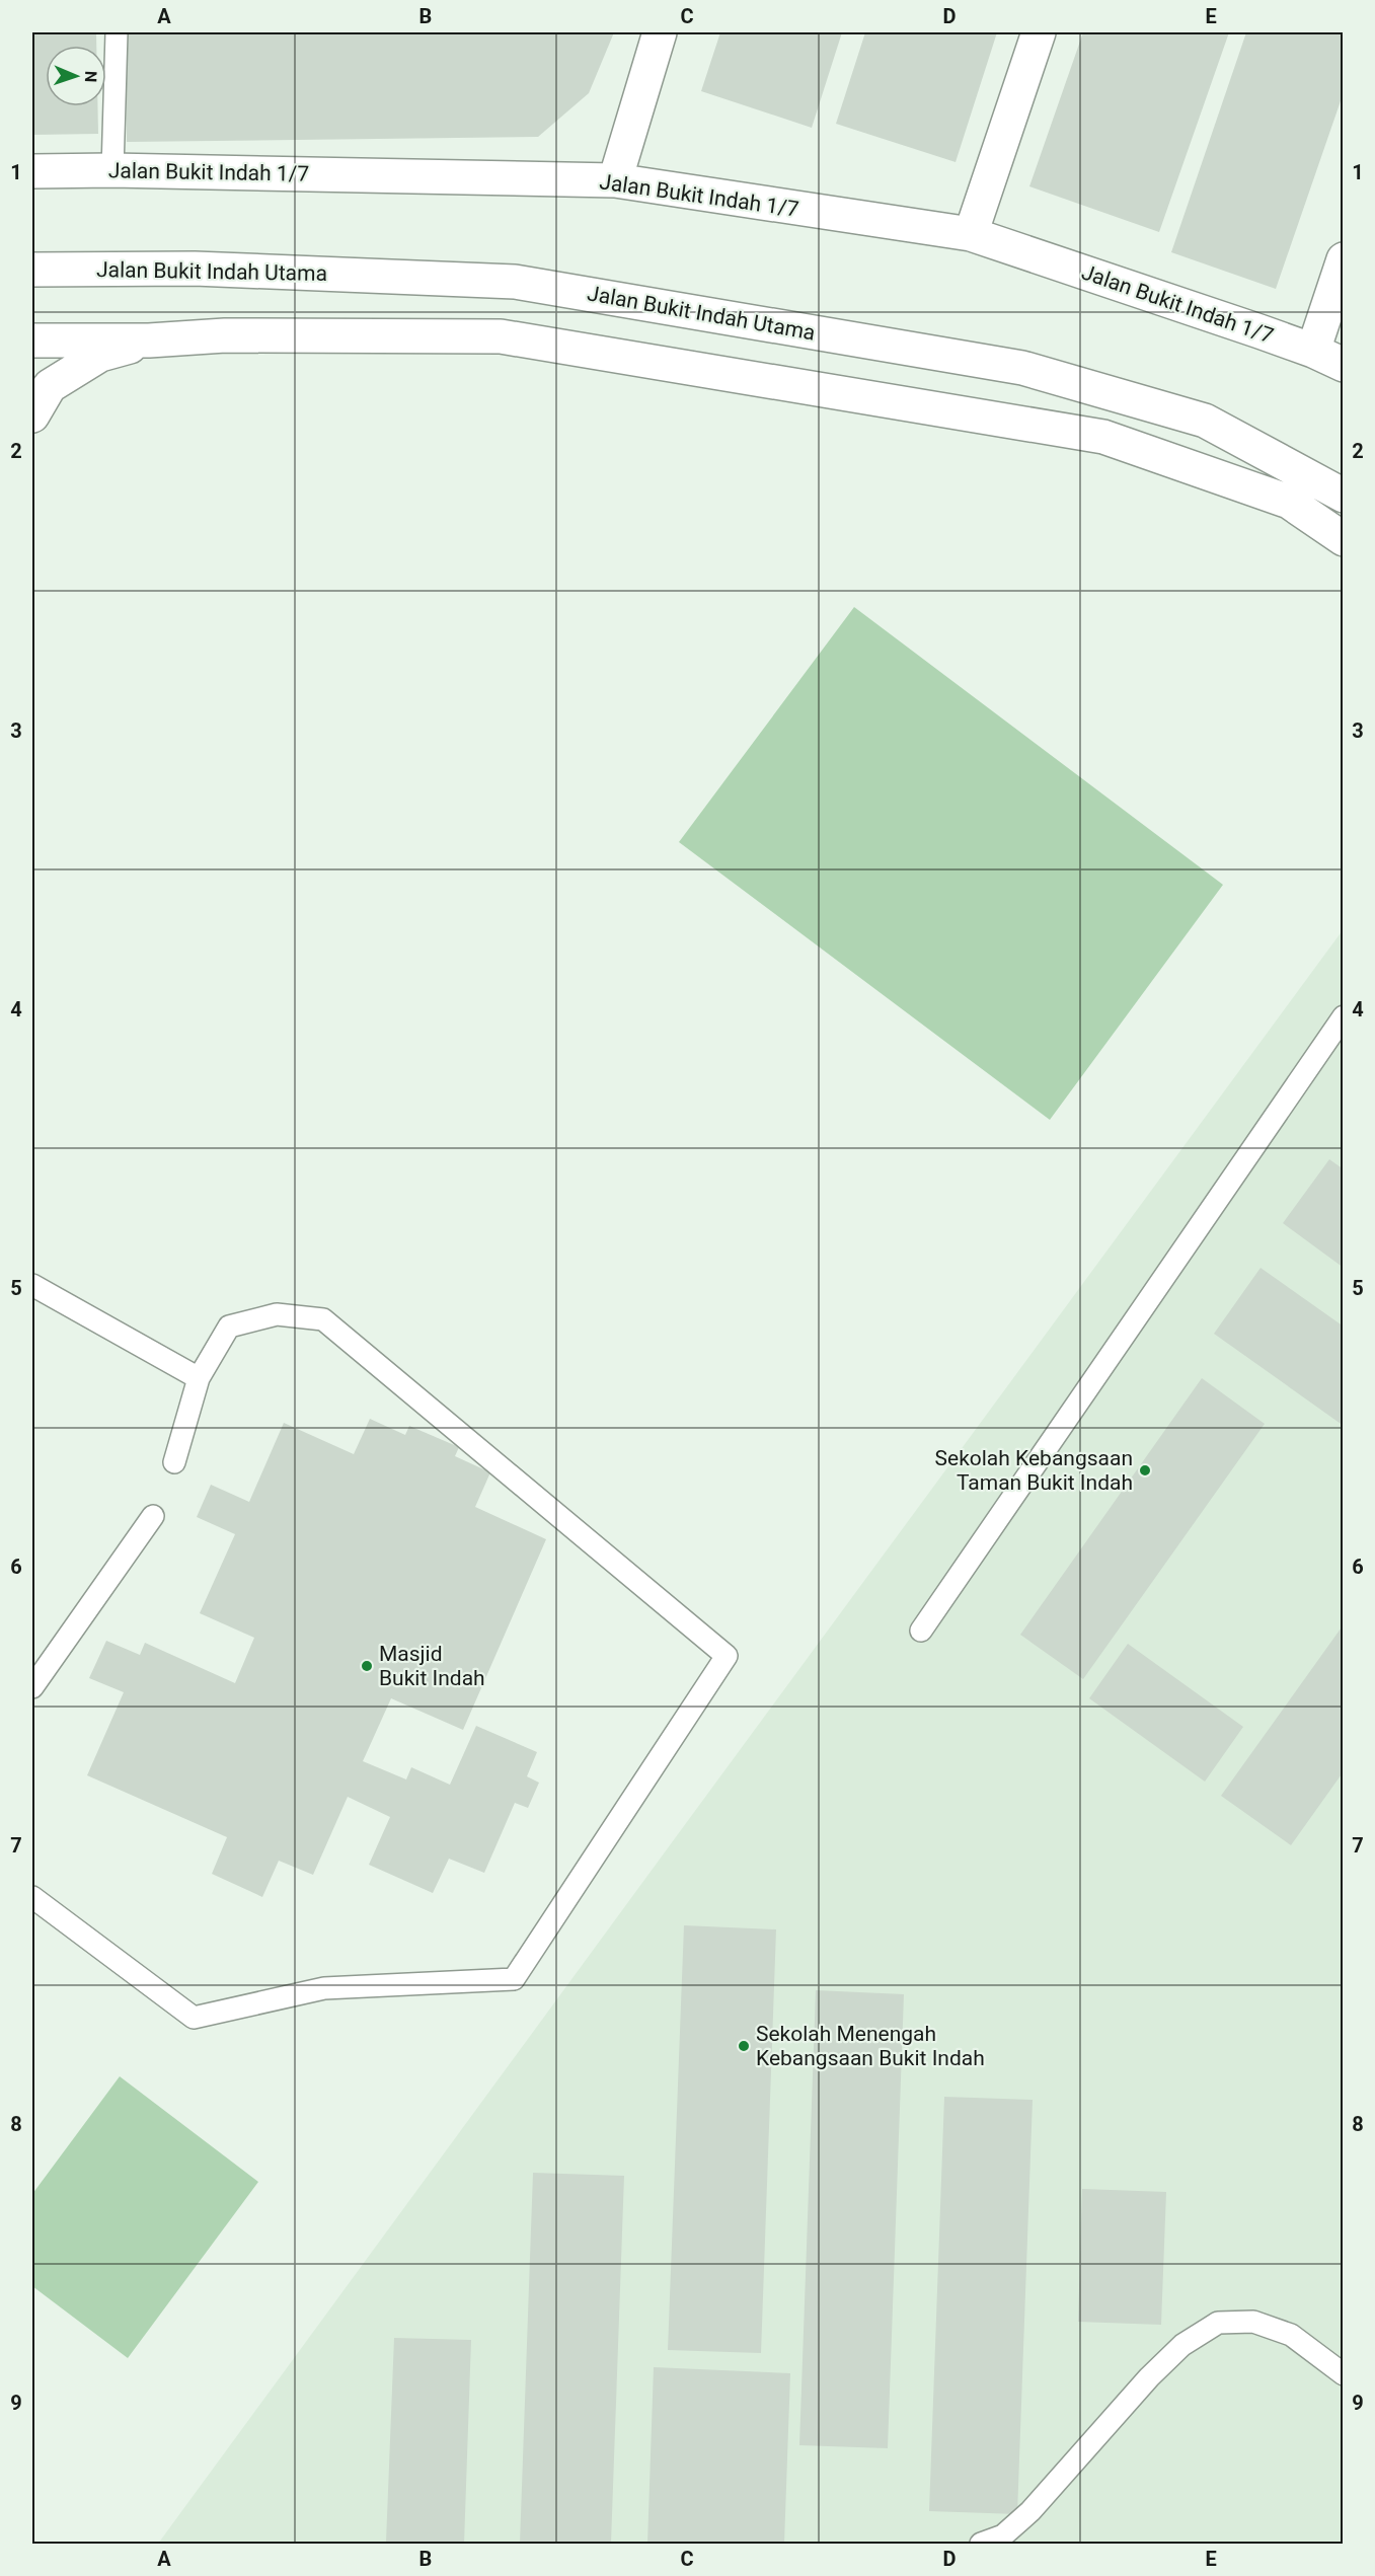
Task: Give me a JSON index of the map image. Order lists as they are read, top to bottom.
{
  "streets": {
    "street": ["Jalan Bukit Indah 1/7", "Jalan Bukit Indah Utama"]
  },
  "places": ["Sekolah Kebangsaan Taman Bukit Indah", "Masjid Bukit Indah", "Sekolah Menengah Kebangsaan Bukit Indah"],
  "north": "right",
  "grid": {
    "columns": [
      "A",
      "B",
      "C",
      "D",
      "E"
    ],
    "rows": [
      "1",
      "2",
      "3",
      "4",
      "5",
      "6",
      "7",
      "8",
      "9"
    ]
  }
}
